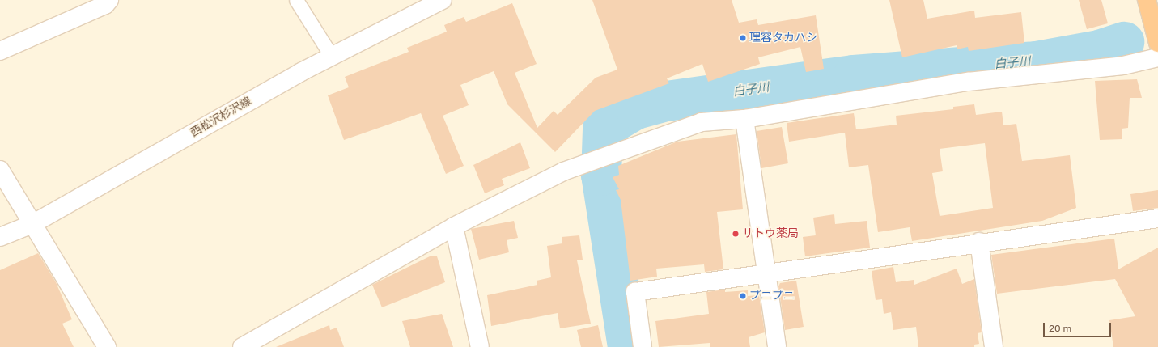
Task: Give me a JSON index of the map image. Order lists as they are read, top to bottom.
{
  "streets": {
    "street": ["西松沢杉沢線"]
  },
  "water": ["白子川"],
  "places": ["理容タカハシ", "サトウ薬局", "プニプニ"],
  "scale_bar": "20 m"
}
